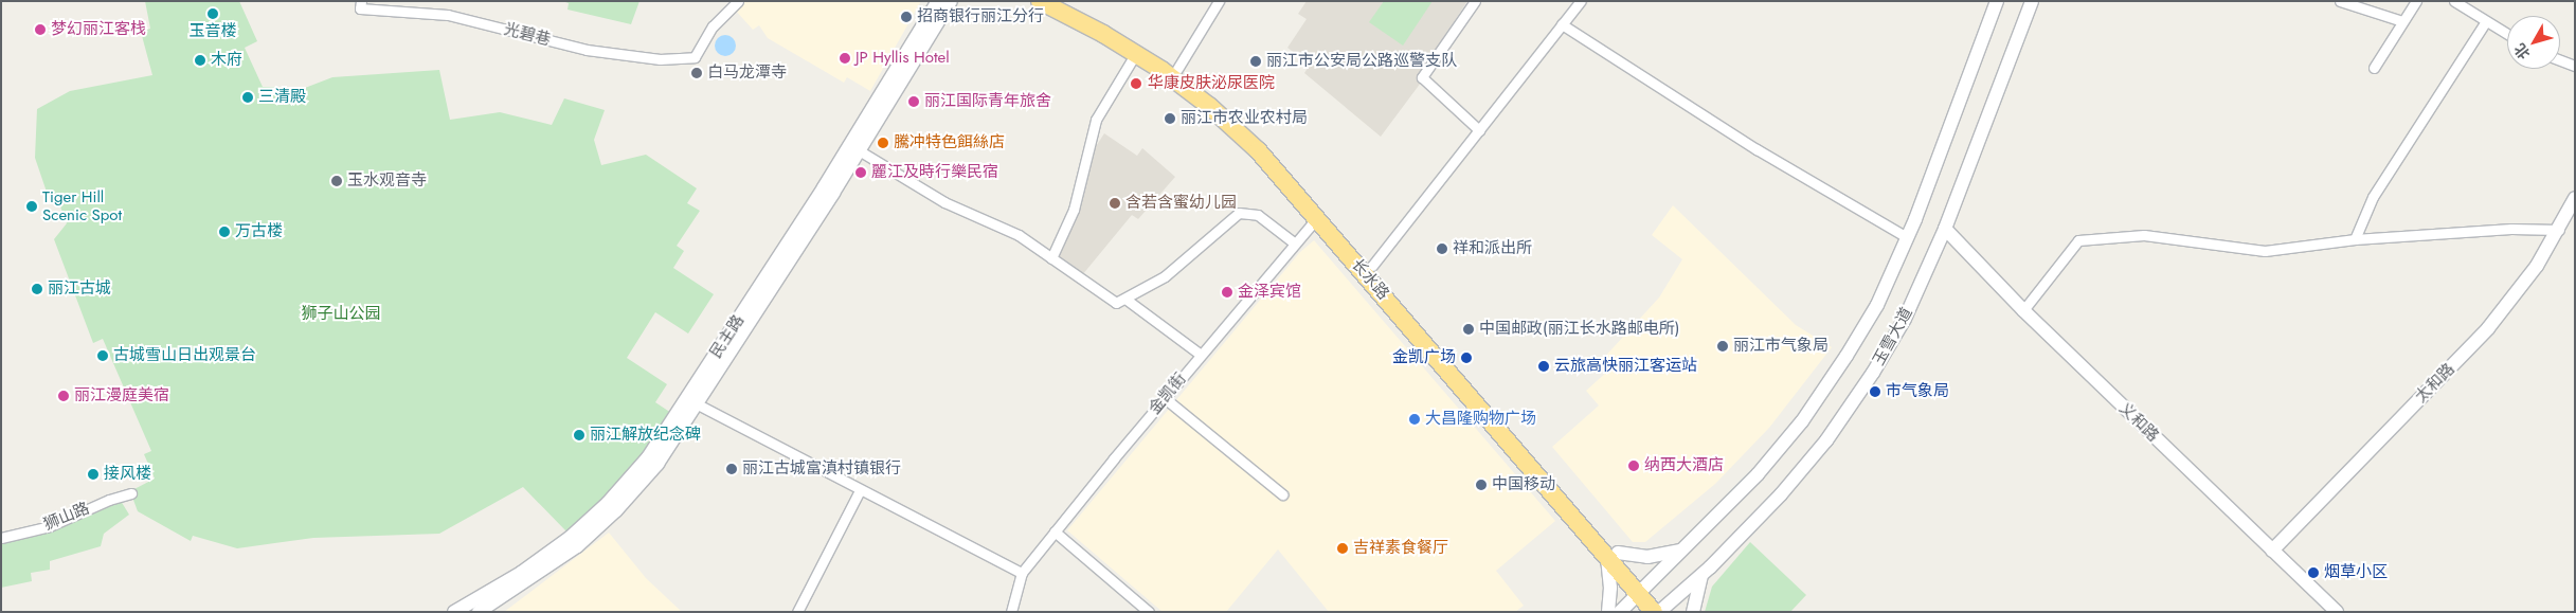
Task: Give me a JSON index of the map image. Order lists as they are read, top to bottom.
{
  "streets": {
    "highway": ["长水路"],
    "main road": [
      "民主路",
      "玉雪大道",
      "太和路",
      "义和路"
    ],
    "street": ["光碧巷", "金凯街", "狮山路"]
  },
  "crossings": [
    ["长水路", "玉雪大道"],
    ["长水路", "金凯街"],
    ["玉雪大道", "义和路"],
    ["太和路", "义和路"]
  ],
  "parks": ["狮子山公园"],
  "places": [
    "玉音楼",
    "招商银行丽江分行",
    "梦幻丽江客栈",
    "JP Hyllis Hotel",
    "木府",
    "丽江市公安局公路巡警支队",
    "白马龙潭寺",
    "华康皮肤泌尿医院",
    "三清殿",
    "丽江国际青年旅舍",
    "丽江市农业农村局",
    "騰冲特色餌絲店",
    "麗江及時行樂民宿",
    "玉水观音寺",
    "含若含蜜幼儿园",
    "Tiger Hill Scenic Spot",
    "万古楼",
    "祥和派出所",
    "丽江古城",
    "金泽宾馆",
    "中国邮政(丽江长水路邮电所)",
    "丽江市气象局",
    "古城雪山日出观景台",
    "金凯广场",
    "云旅高快丽江客运站",
    "市气象局",
    "丽江漫庭美宿",
    "大昌隆购物广场",
    "丽江解放纪念碑",
    "纳西大酒店",
    "丽江古城富滇村镇银行",
    "接风楼",
    "中国移动",
    "吉祥素食餐厅",
    "烟草小区"
  ],
  "north": "bottom left"
}
